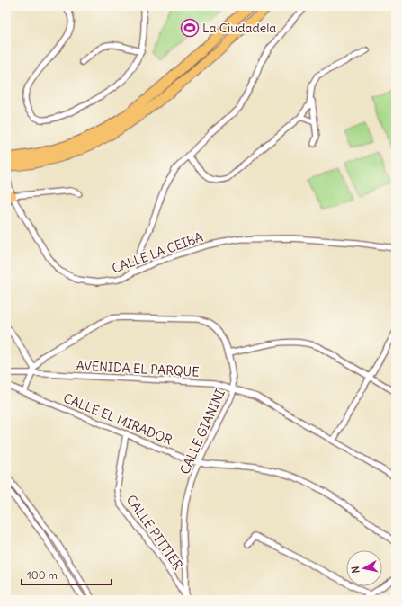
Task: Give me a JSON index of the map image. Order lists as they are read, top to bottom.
{
  "streets": {
    "street": [
      "CALLE LA CEIBA",
      "AVENIDA EL PARQUE",
      "CALLE EL MIRADOR",
      "CALLE GIANINI",
      "CALLE PITTIER"
    ]
  },
  "crossings": [
    ["AVENIDA EL PARQUE", "CALLE GIANINI"],
    ["CALLE EL MIRADOR", "CALLE GIANINI"],
    ["CALLE EL MIRADOR", "CALLE PITTIER"],
    ["CALLE GIANINI", "CALLE PITTIER"]
  ],
  "places": {
    "sports": ["La Ciudadela"]
  },
  "scale_bar": "100 m",
  "north": "left"
}
